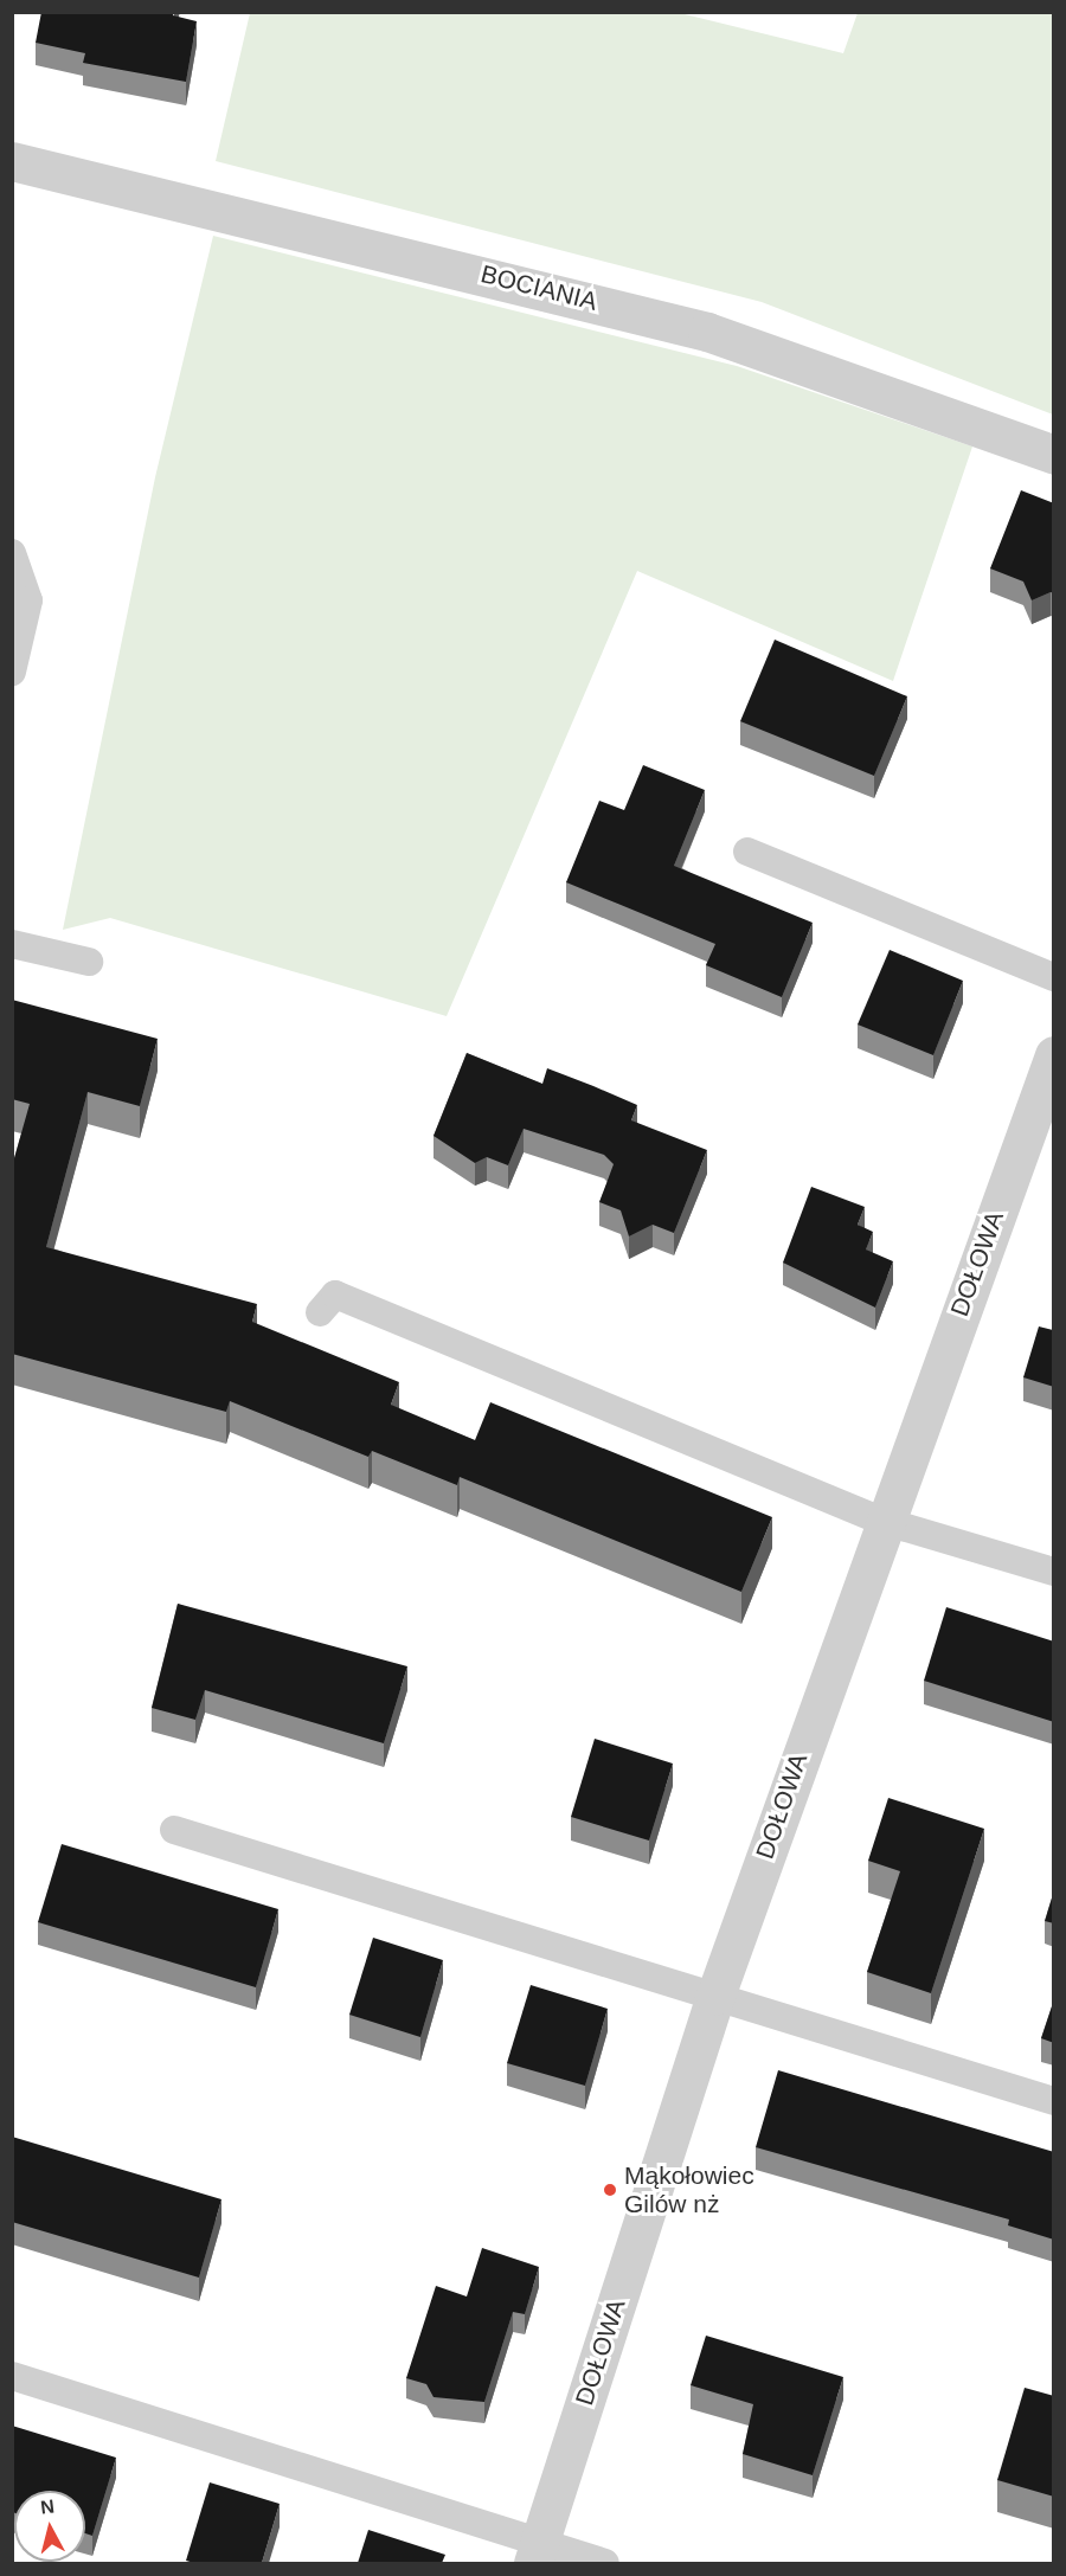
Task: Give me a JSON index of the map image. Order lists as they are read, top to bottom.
{
  "streets": {
    "street": ["BOCIANIA", "DOŁOWA"]
  },
  "places": ["Mąkołowiec Gilów nż"],
  "north": "top"
}
